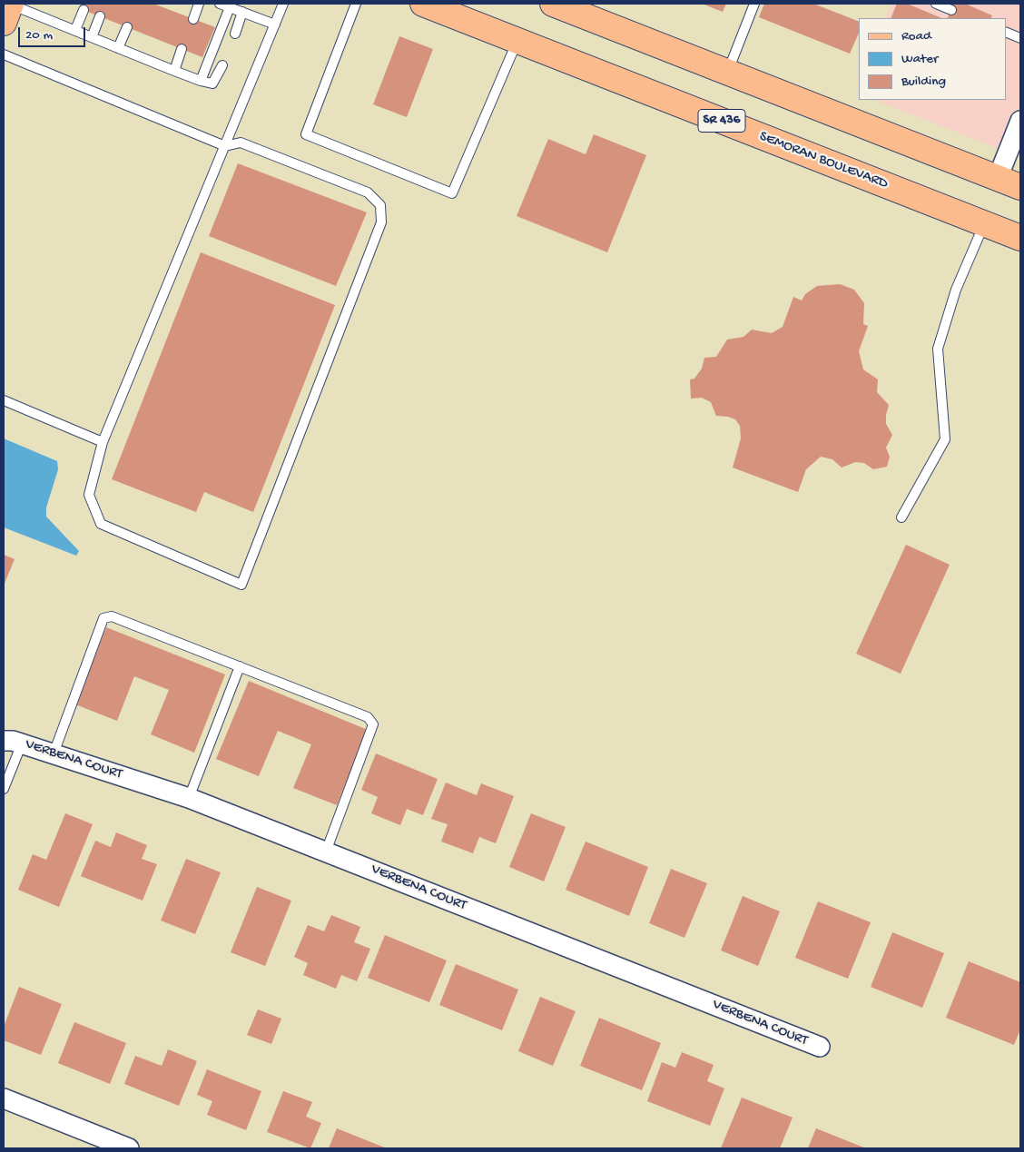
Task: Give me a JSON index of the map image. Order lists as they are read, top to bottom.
{
  "streets": {
    "main road": ["SR 436", "SEMORAN BOULEVARD"],
    "street": ["VERBENA COURT"]
  },
  "legend": ["Road", "Water", "Building"],
  "scale_bar": "20 m"
}
